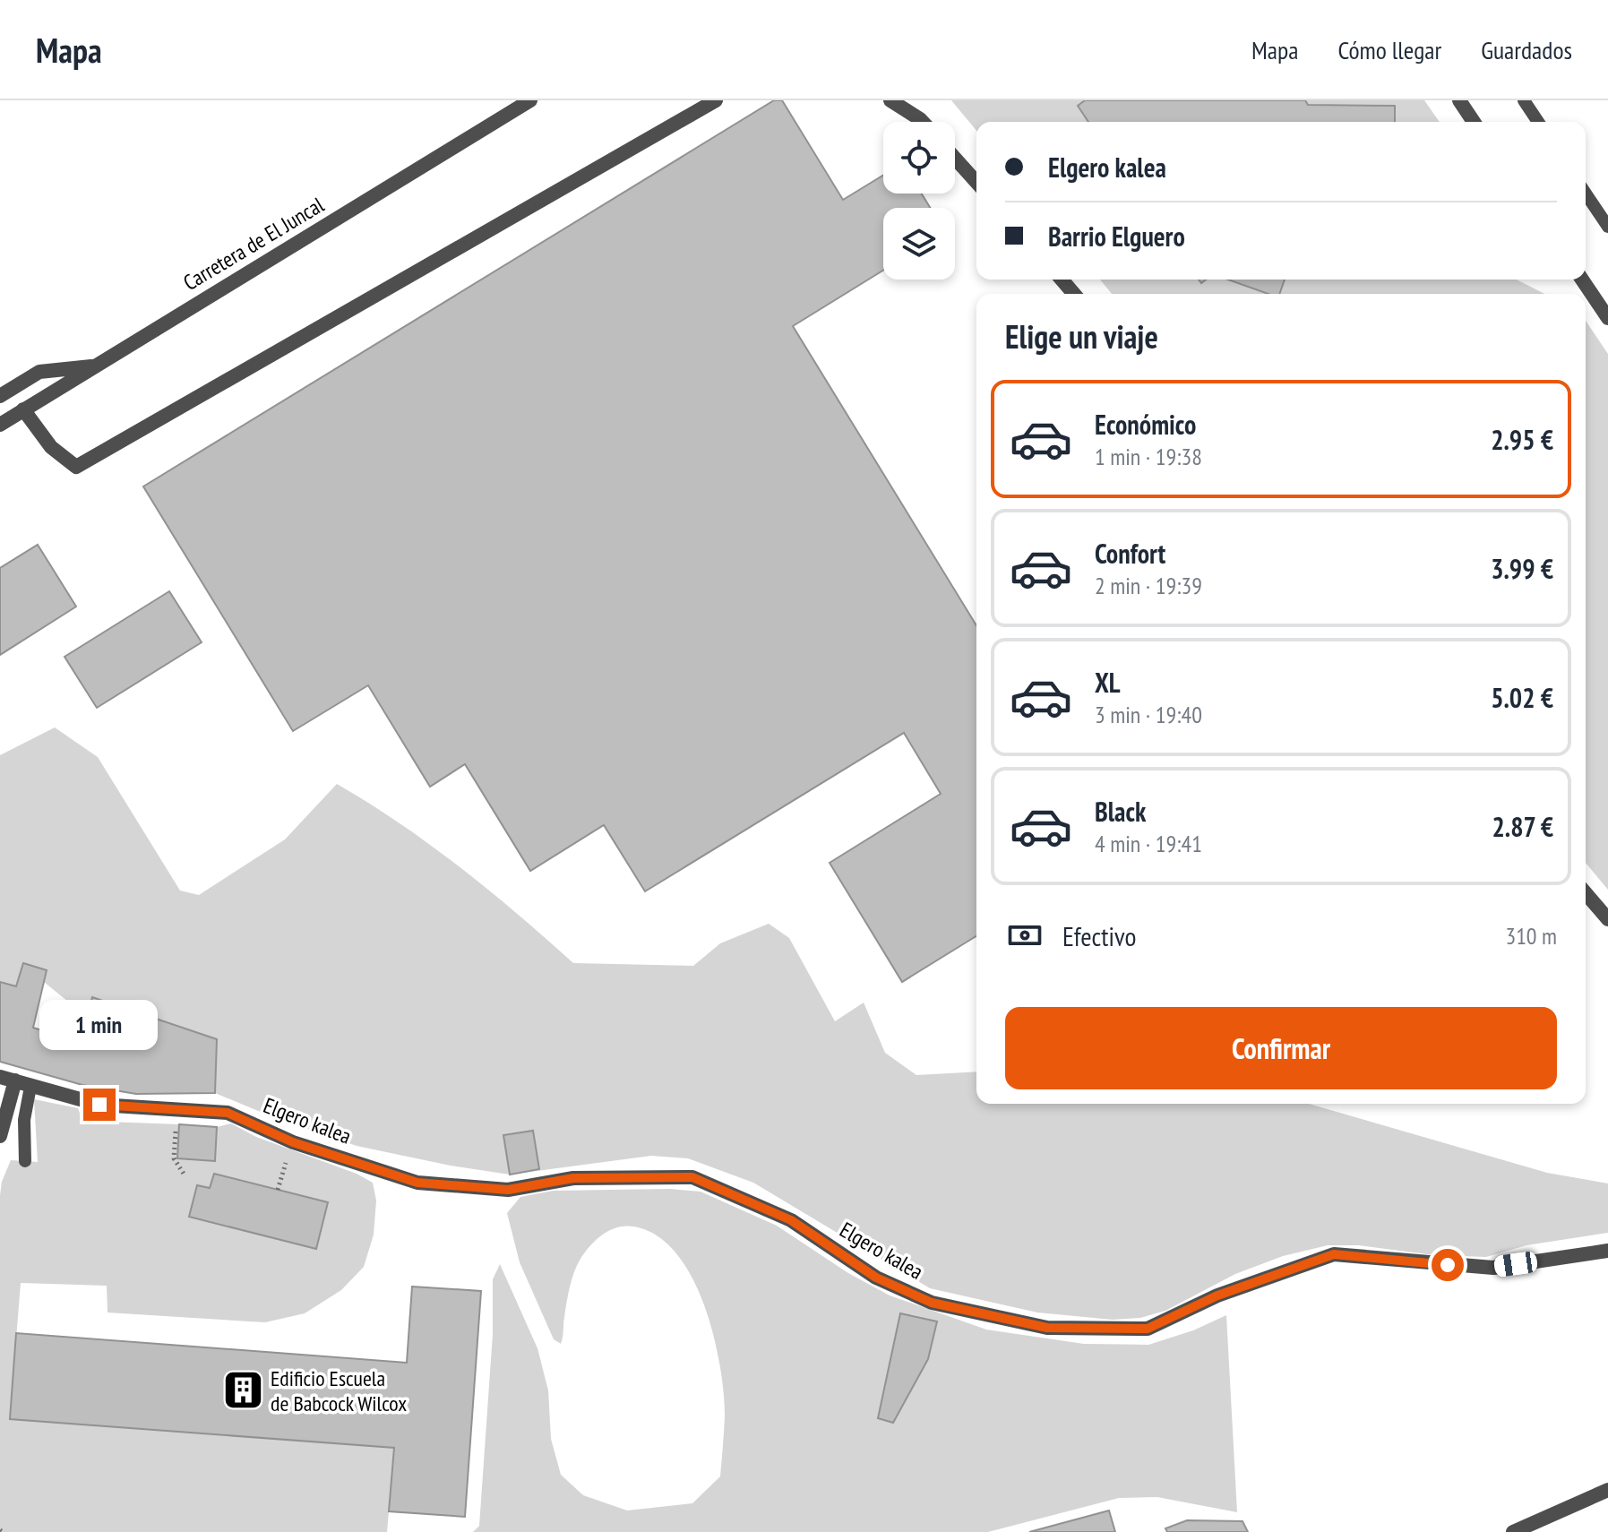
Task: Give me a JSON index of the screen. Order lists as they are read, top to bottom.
{
  "streets": {
    "street": ["Carretera de El Juncal", "Elgero kalea"]
  },
  "places": {
    "building": ["Edificio Escuela de Babcock Wilcox"]
  },
  "page": {
    "header": "Mapa",
    "nav": ["Mapa", "Cómo llegar", "Guardados"],
    "banner": ["Elgero kalea", "Barrio Elguero"],
    "heading": "Elige un viaje",
    "list": [
      {
        "name": "Económico",
        "note": "1 min · 19:38",
        "value": "2.95 €"
      },
      {
        "name": "Confort",
        "note": "2 min · 19:39",
        "value": "3.99 €"
      },
      {
        "name": "XL",
        "note": "3 min · 19:40",
        "value": "5.02 €"
      },
      {
        "name": "Black",
        "note": "4 min · 19:41",
        "value": "2.87 €"
      }
    ],
    "pay": ["Efectivo", "310 m"],
    "buttons": "Confirmar",
    "bubble": "1 min"
  }
}
